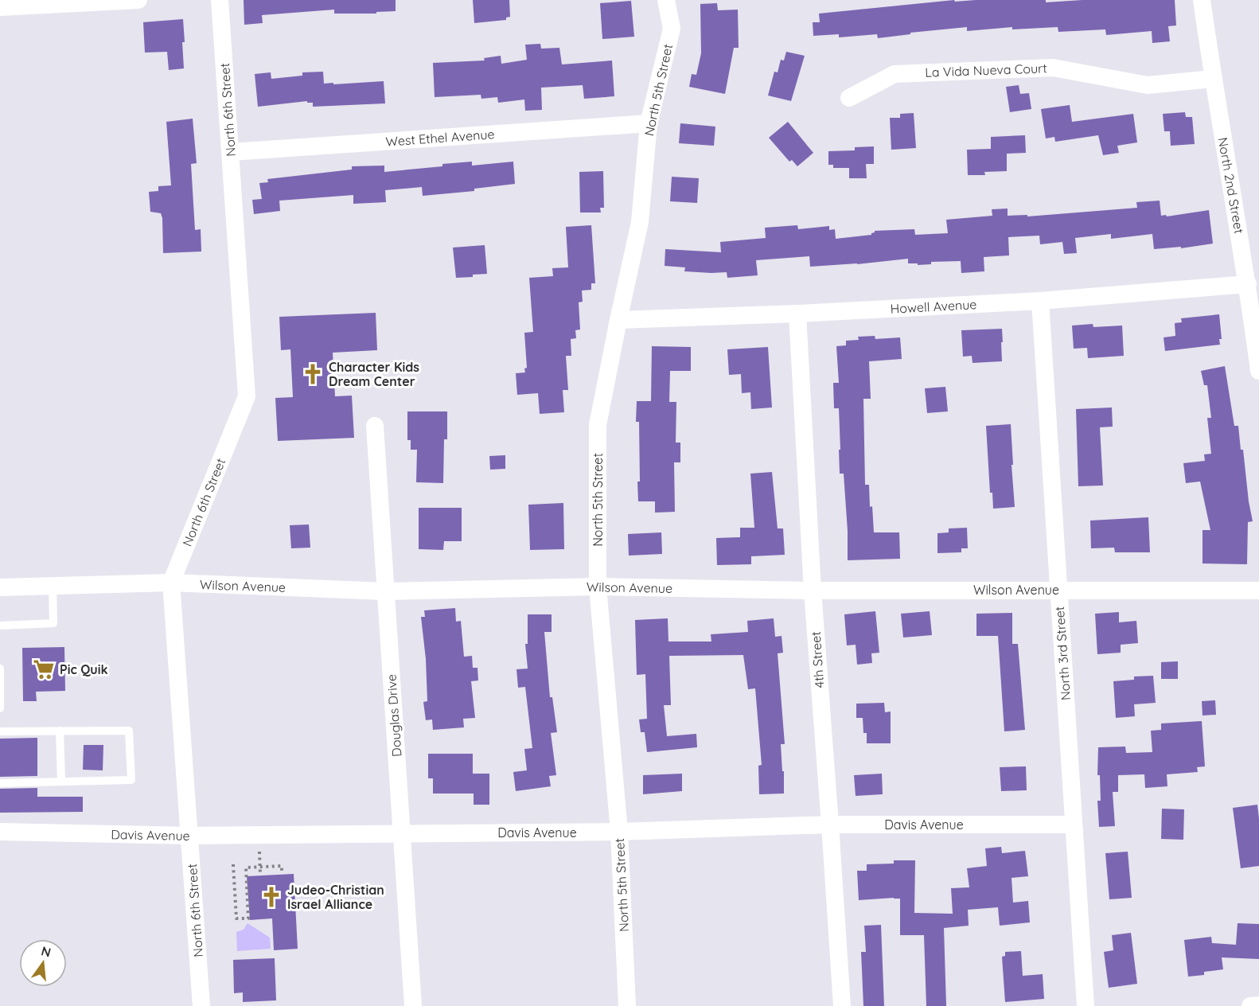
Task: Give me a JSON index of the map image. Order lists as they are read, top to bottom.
{
  "streets": {
    "street": [
      "La Vida Nueva Court",
      "North 5th Street",
      "North 6th Street",
      "West Ethel Avenue",
      "North 2nd Street",
      "Howell Avenue",
      "Wilson Avenue",
      "North 3rd Street",
      "4th Street",
      "Douglas Drive",
      "Davis Avenue"
    ]
  },
  "crossings": [
    ["La Vida Nueva Court", "North 2nd Street"],
    ["North 5th Street", "West Ethel Avenue"],
    ["North 5th Street", "Howell Avenue"],
    ["North 5th Street", "Wilson Avenue"],
    ["North 5th Street", "Davis Avenue"],
    ["North 6th Street", "West Ethel Avenue"],
    ["North 6th Street", "Wilson Avenue"],
    ["North 6th Street", "Davis Avenue"],
    ["North 2nd Street", "Howell Avenue"],
    ["Howell Avenue", "North 3rd Street"],
    ["Howell Avenue", "4th Street"],
    ["Wilson Avenue", "North 3rd Street"],
    ["Wilson Avenue", "4th Street"],
    ["Wilson Avenue", "Douglas Drive"],
    ["North 3rd Street", "Davis Avenue"],
    ["4th Street", "Davis Avenue"],
    ["Douglas Drive", "Davis Avenue"]
  ],
  "places": {
    "church": ["Character Kids Dream Center", "Judeo-Christian Israel Alliance"],
    "supermarket": ["Pic Quik"]
  },
  "north": "top"
}
